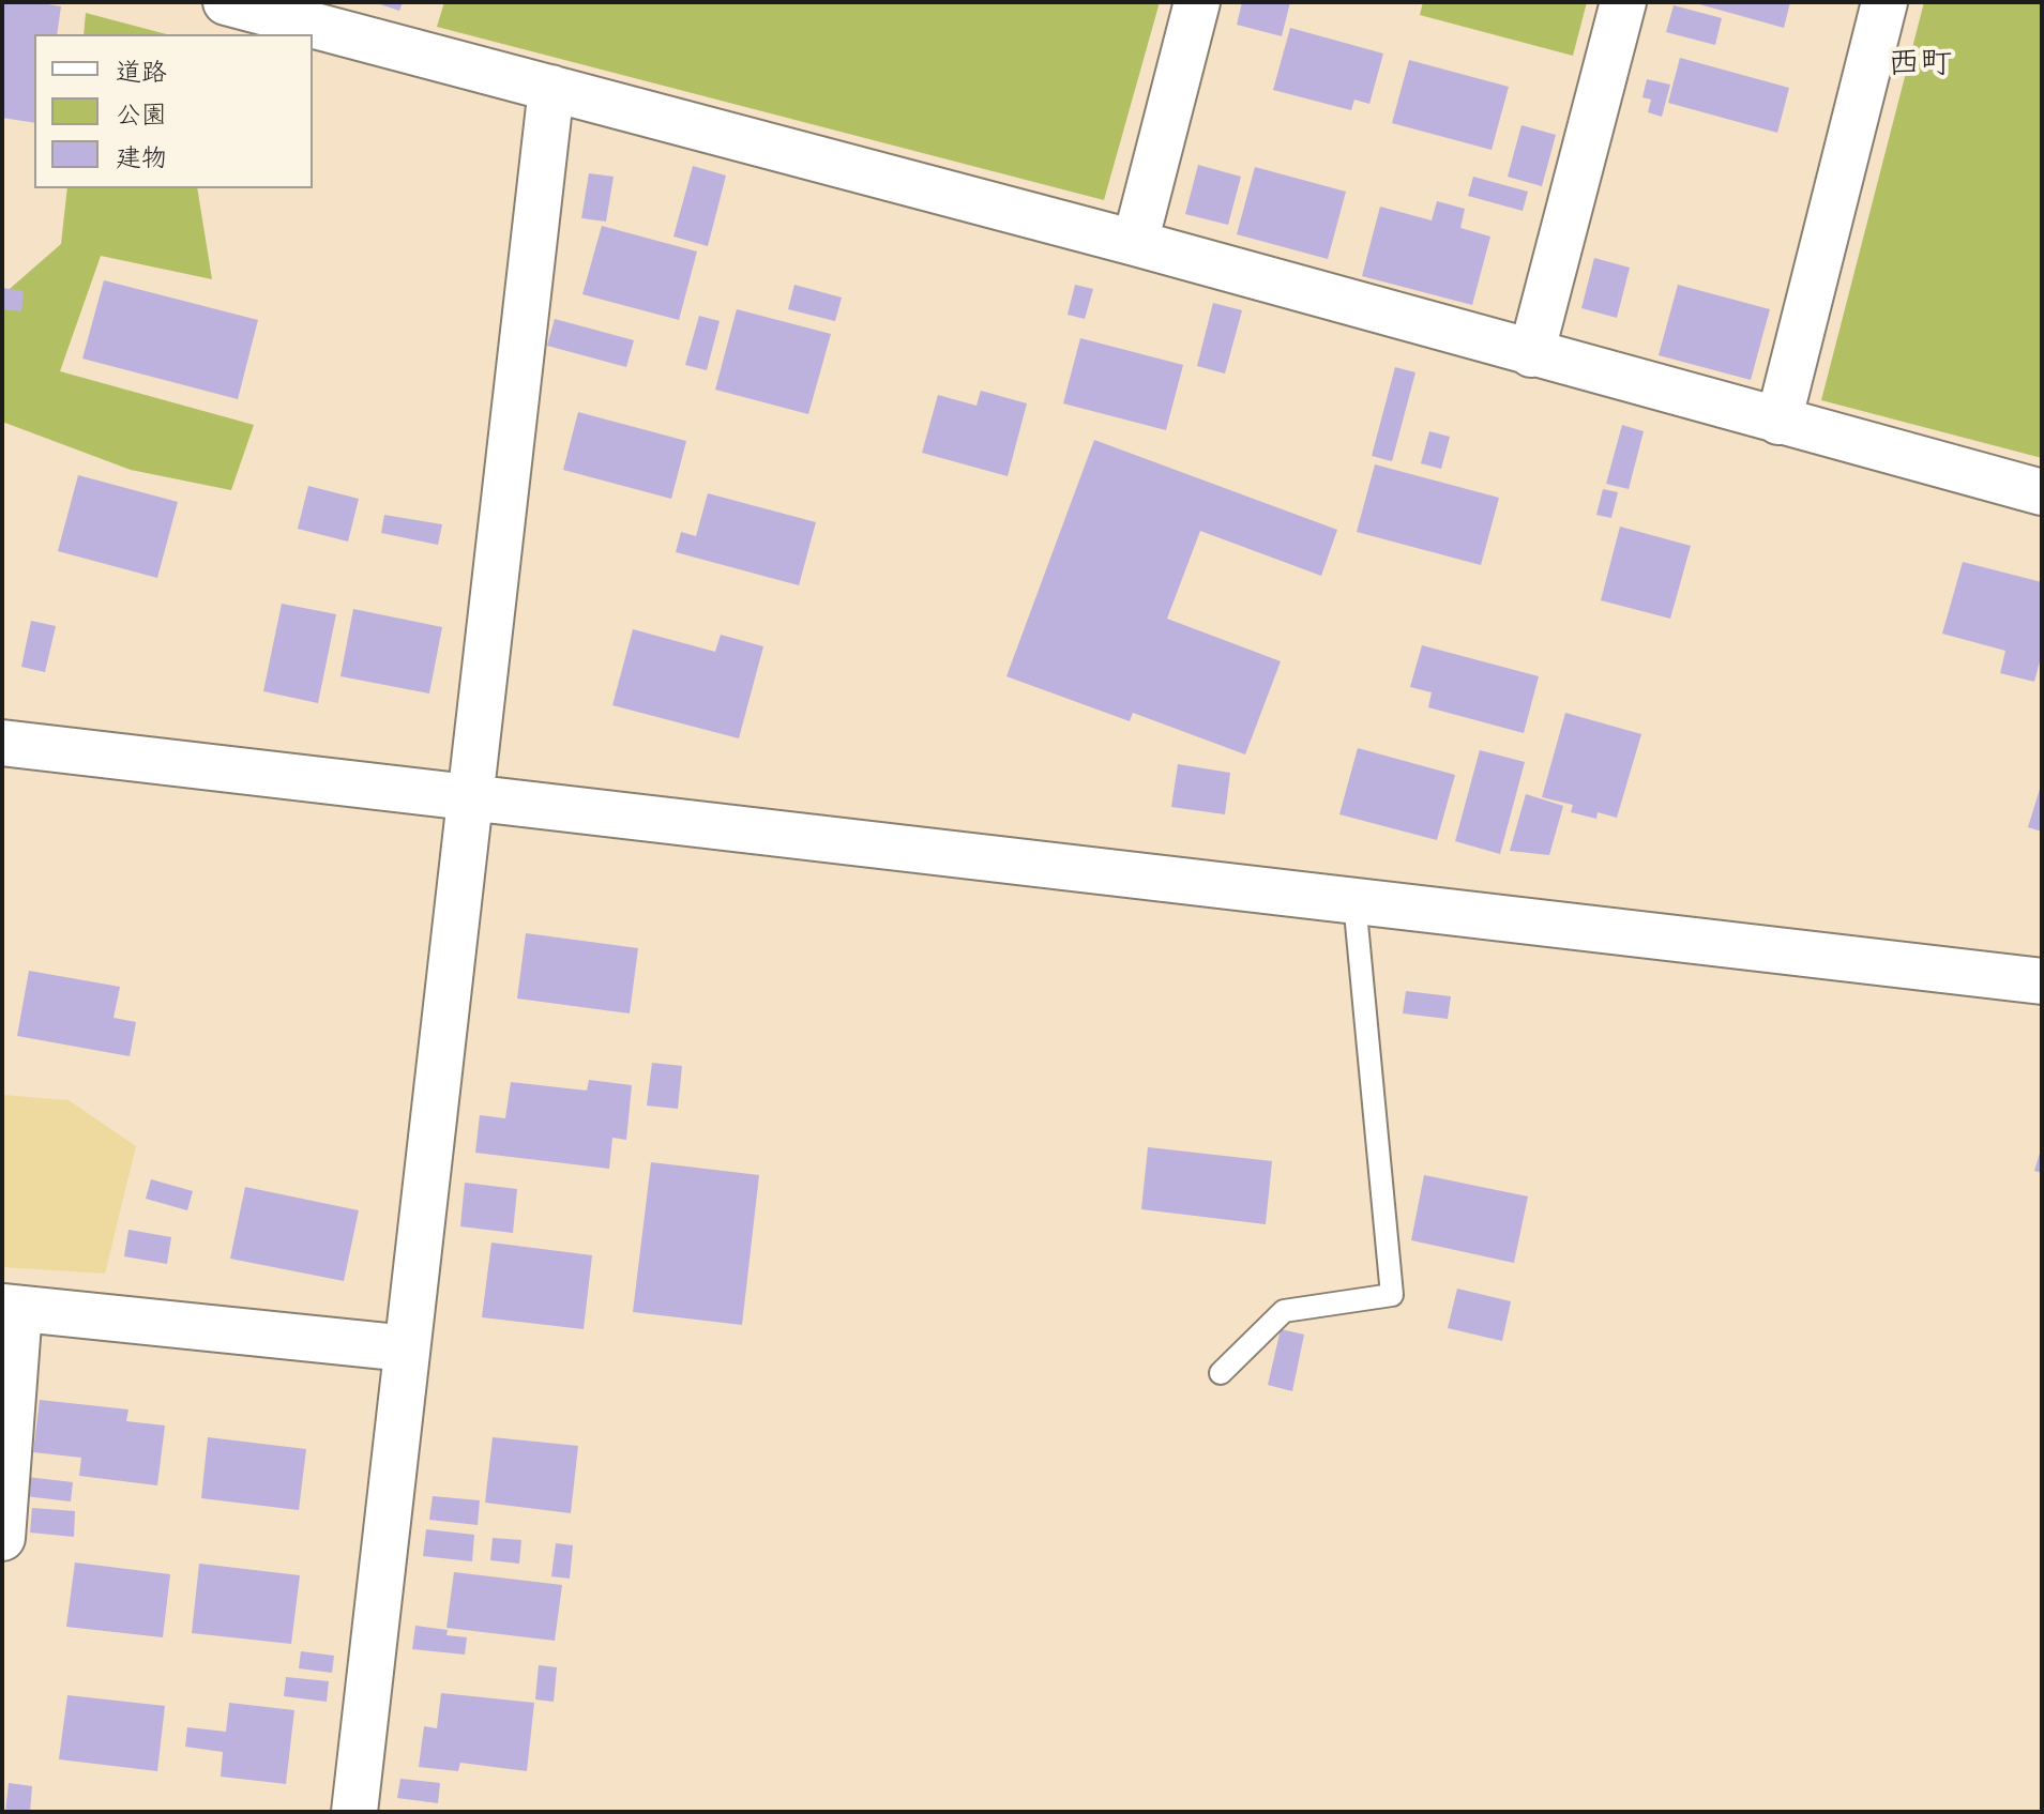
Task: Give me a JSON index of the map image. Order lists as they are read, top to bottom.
{
  "districts": ["西町"],
  "legend": ["道路", "公園", "建物"]
}
